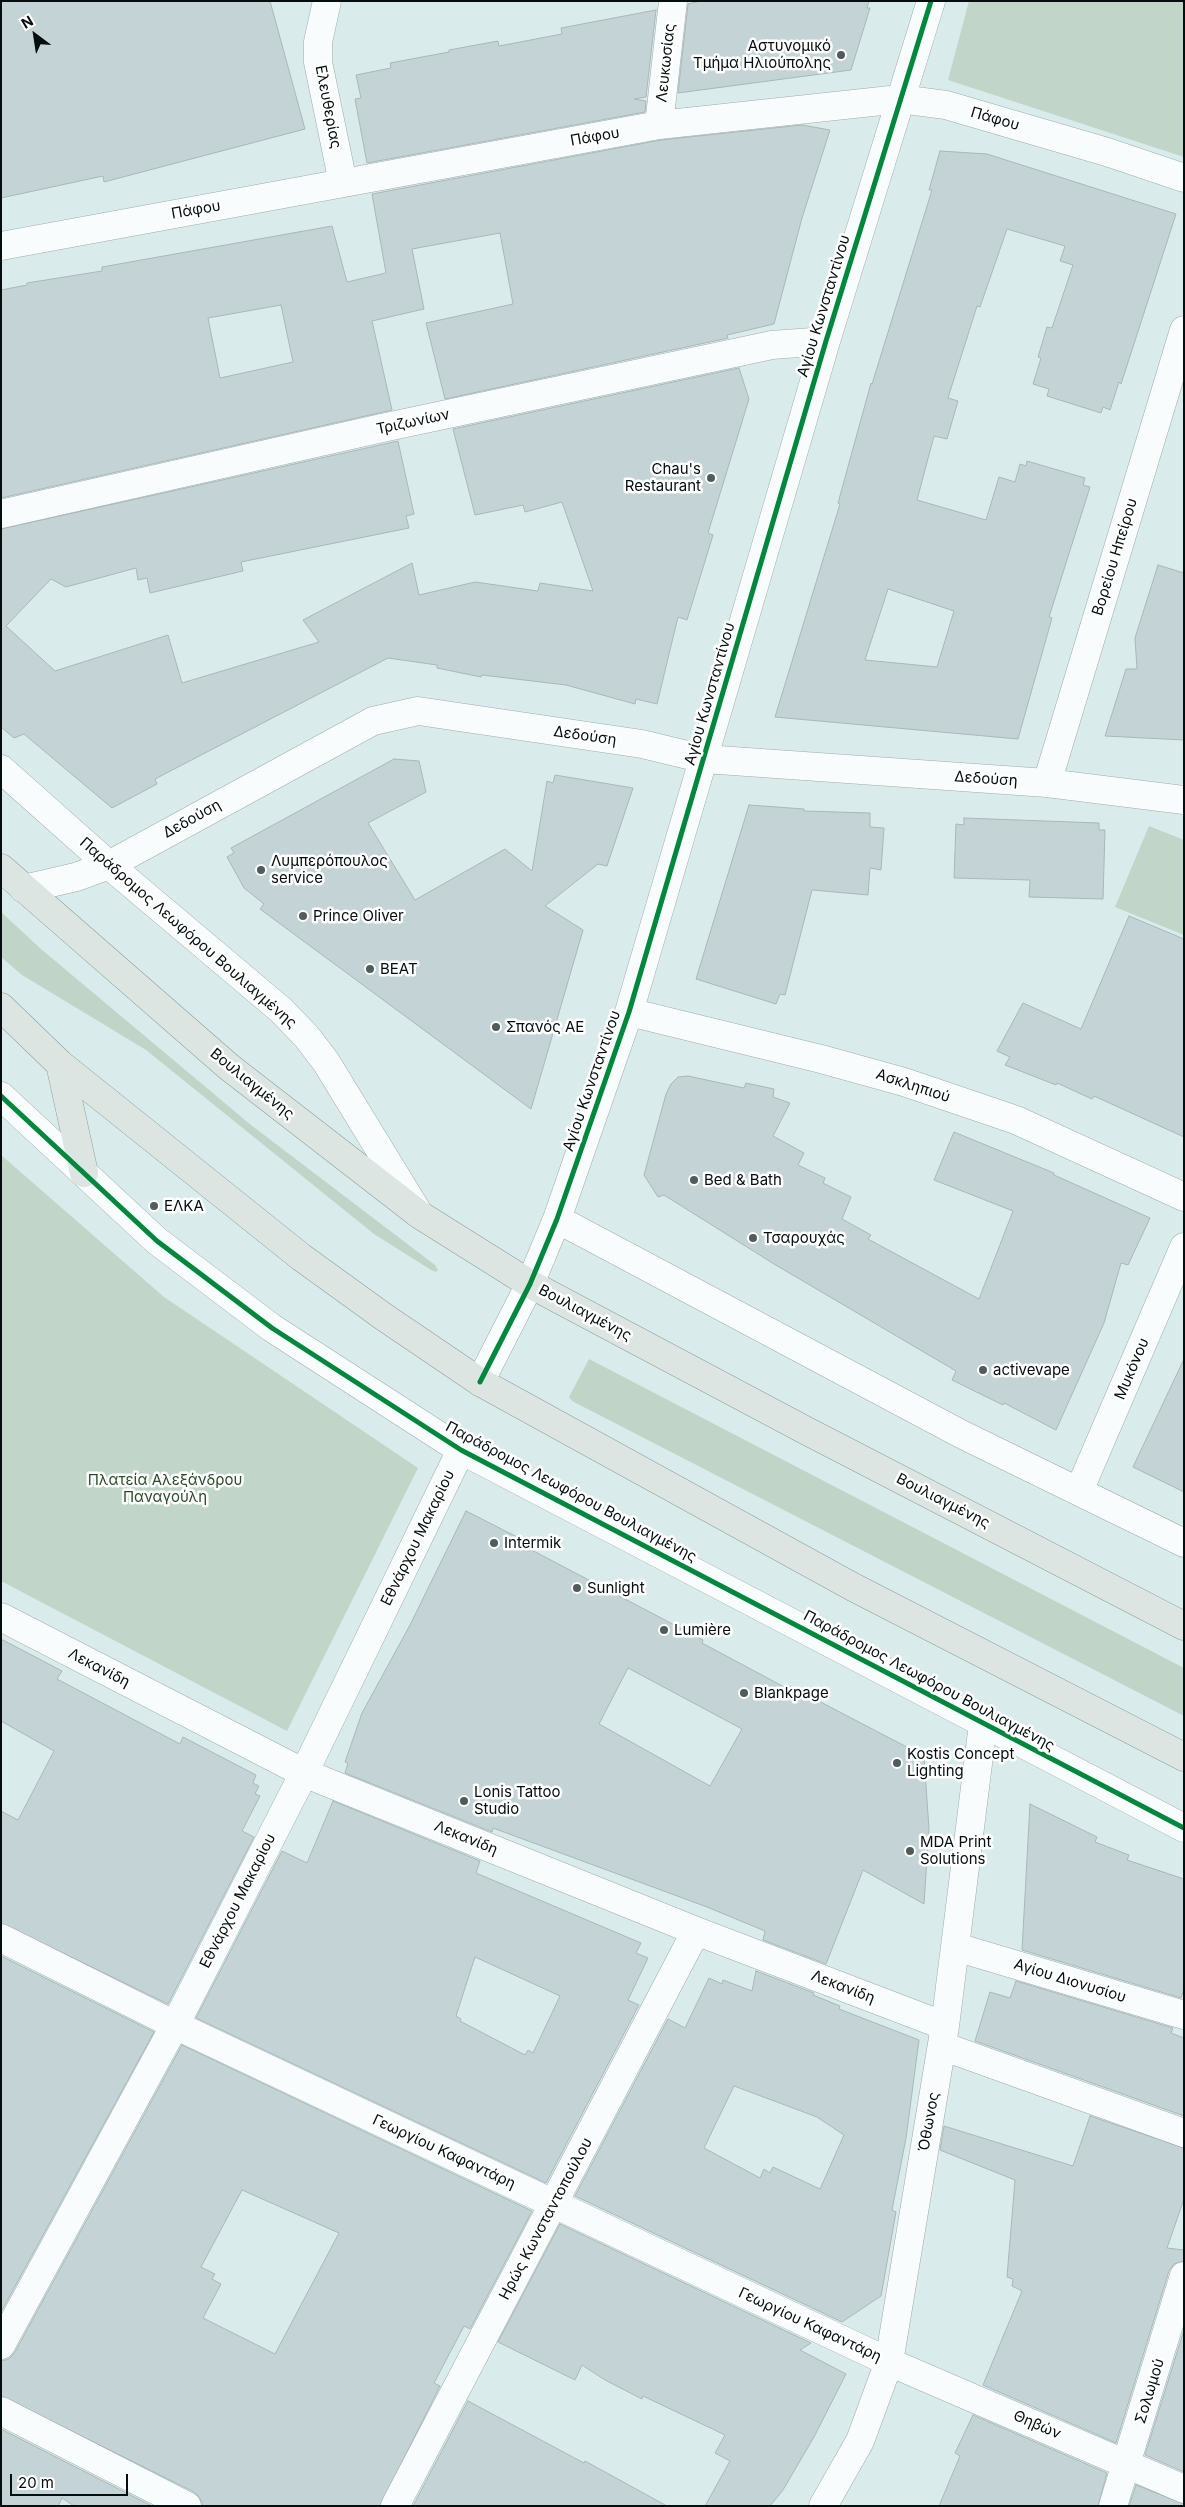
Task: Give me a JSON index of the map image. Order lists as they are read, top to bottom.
{
  "streets": {
    "main road": ["Βουλιαγμένης"],
    "street": [
      "Λευκωσίας",
      "Ελευθερίας",
      "Πάφου",
      "Αγίου Κωνσταντίνου",
      "Τριζωνίων",
      "Βορείου Ηπείρου",
      "Δεδούση",
      "Παράδρομος Λεωφόρου Βουλιαγμένης",
      "Ασκληπιού",
      "Μυκόνου",
      "Εθνάρχου Μακαρίου",
      "Λεκανίδη",
      "Αγίου Διονυσίου",
      "Όθωνος",
      "Γεωργίου Καφαντάρη",
      "Ηρώς Κωνσταντοπούλου",
      "Σολωμού",
      "Θηβών"
    ]
  },
  "crossings": [
    ["Λευκωσίας", "Πάφου"],
    ["Ελευθερίας", "Πάφου"],
    ["Πάφου", "Αγίου Κωνσταντίνου"],
    ["Αγίου Κωνσταντίνου", "Τριζωνίων"],
    ["Αγίου Κωνσταντίνου", "Δεδούση"],
    ["Αγίου Κωνσταντίνου", "Βουλιαγμένης"],
    ["Αγίου Κωνσταντίνου", "Ασκληπιού"],
    ["Βορείου Ηπείρου", "Δεδούση"],
    ["Δεδούση", "Παράδρομος Λεωφόρου Βουλιαγμένης"],
    ["Δεδούση", "Βουλιαγμένης"],
    ["Παράδρομος Λεωφόρου Βουλιαγμένης", "Βουλιαγμένης"],
    ["Παράδρομος Λεωφόρου Βουλιαγμένης", "Εθνάρχου Μακαρίου"],
    ["Παράδρομος Λεωφόρου Βουλιαγμένης", "Όθωνος"],
    ["Εθνάρχου Μακαρίου", "Λεκανίδη"],
    ["Εθνάρχου Μακαρίου", "Γεωργίου Καφαντάρη"],
    ["Λεκανίδη", "Όθωνος"],
    ["Λεκανίδη", "Ηρώς Κωνσταντοπούλου"],
    ["Αγίου Διονυσίου", "Όθωνος"],
    ["Όθωνος", "Γεωργίου Καφαντάρη"],
    ["Όθωνος", "Θηβών"],
    ["Γεωργίου Καφαντάρη", "Ηρώς Κωνσταντοπούλου"],
    ["Γεωργίου Καφαντάρη", "Θηβών"],
    ["Σολωμού", "Θηβών"]
  ],
  "parks": ["Πλατεία Αλεξάνδρου Παναγούλη"],
  "places": [
    "Αστυνομικό Τμήμα Ηλιούπολης",
    "Chau's Restaurant",
    "Λυμπερόπουλος service",
    "Prince Oliver",
    "ΒΕΑΤ",
    "Σπανός ΑΕ",
    "Bed & Bath",
    "ΕΛΚΑ",
    "Τσαρουχάς",
    "activevape",
    "Intermik",
    "Sunlight",
    "Lumière",
    "Blankpage",
    "Kostis Concept Lighting",
    "Lonis Tattoo Studio",
    "MDA Print Solutions"
  ],
  "scale_bar": "20 m",
  "north": "top left"
}
